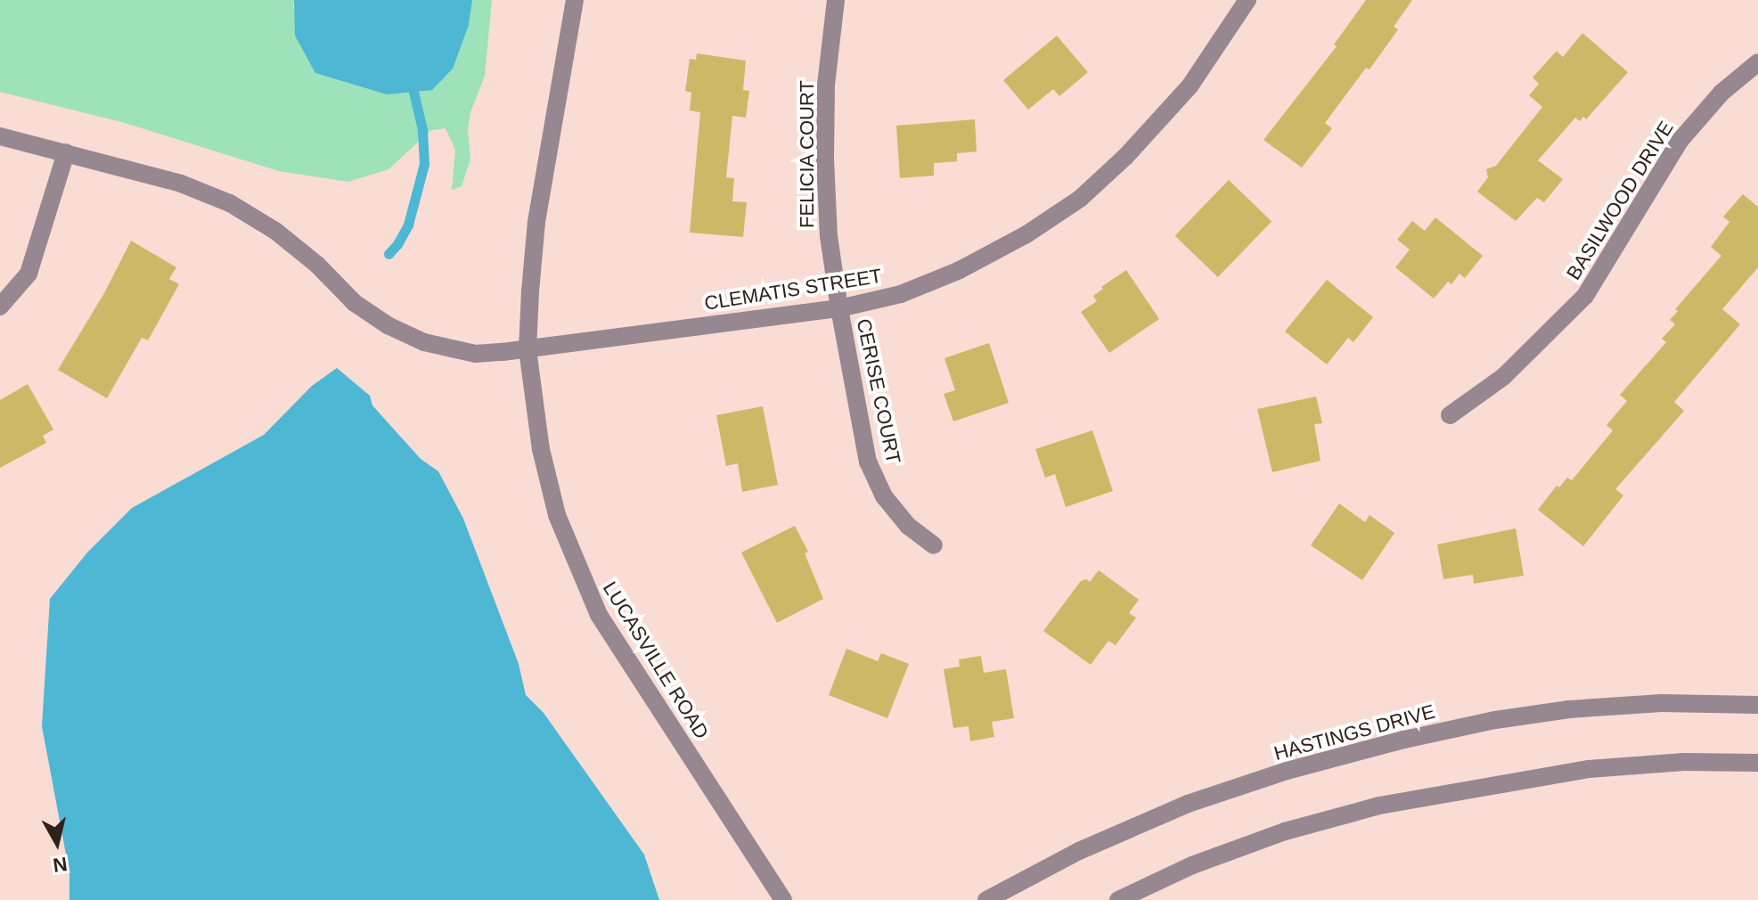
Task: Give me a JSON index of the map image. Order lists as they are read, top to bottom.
{
  "streets": {
    "street": [
      "FELICIA COURT",
      "BASILWOOD DRIVE",
      "CLEMATIS STREET",
      "CERISE COURT",
      "LUCASVILLE ROAD",
      "HASTINGS DRIVE"
    ]
  },
  "crossings": [
    ["FELICIA COURT", "CLEMATIS STREET"],
    ["FELICIA COURT", "CERISE COURT"],
    ["CLEMATIS STREET", "CERISE COURT"],
    ["CLEMATIS STREET", "LUCASVILLE ROAD"]
  ],
  "north": "bottom"
}
